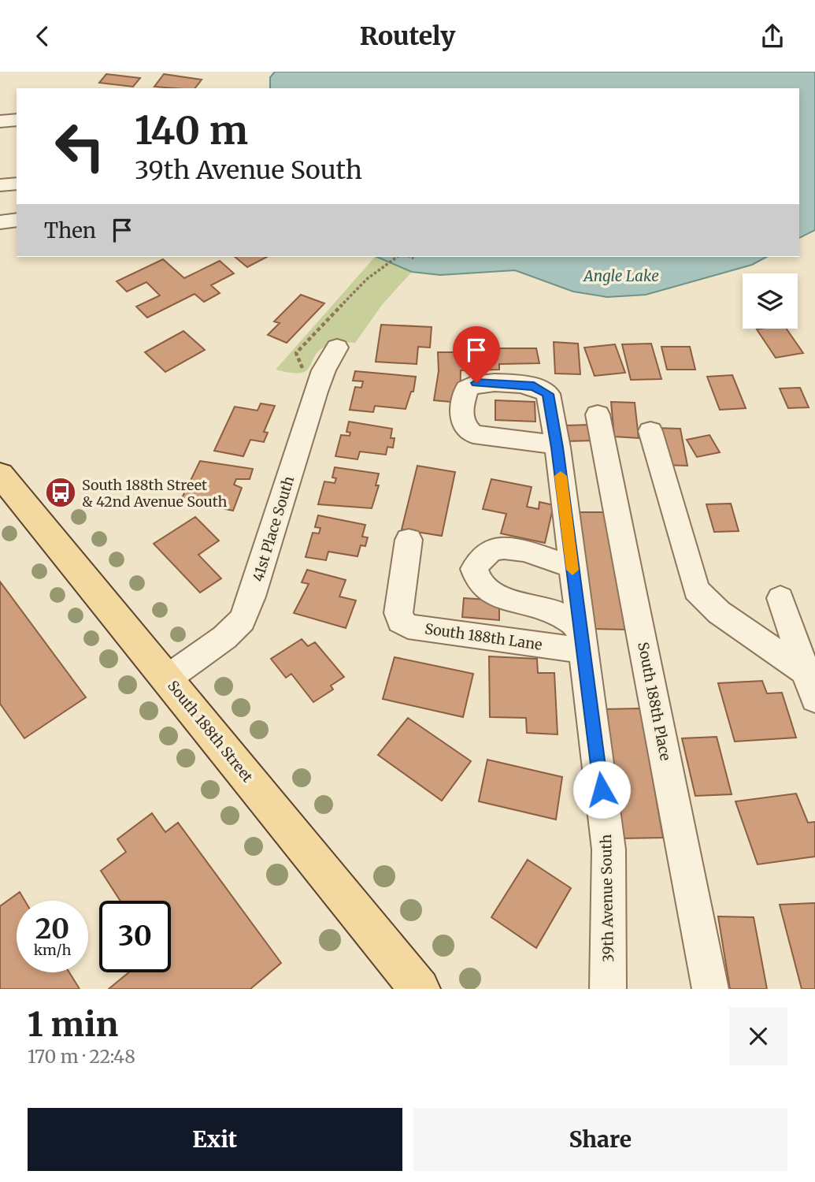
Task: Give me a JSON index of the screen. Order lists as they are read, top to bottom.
{
  "streets": {
    "main road": ["South 188th Street"],
    "street": [
      "41st Place South",
      "South 188th Lane",
      "South 188th Place",
      "39th Avenue South"
    ]
  },
  "crossings": [
    ["41st Place South", "South 188th Street"],
    ["South 188th Lane", "39th Avenue South"]
  ],
  "water": ["Angle Lake"],
  "places": {
    "bus stop": ["South 188th Street & 42nd Avenue South"]
  },
  "page": {
    "header": "Routely",
    "turn": ["140 m", "39th Avenue South"],
    "then": "Then",
    "speed": "20 km/h",
    "limit": "30",
    "heading": ["1 min", "170 m · 22:48"],
    "buttons": ["Exit", "Share"]
  }
}
